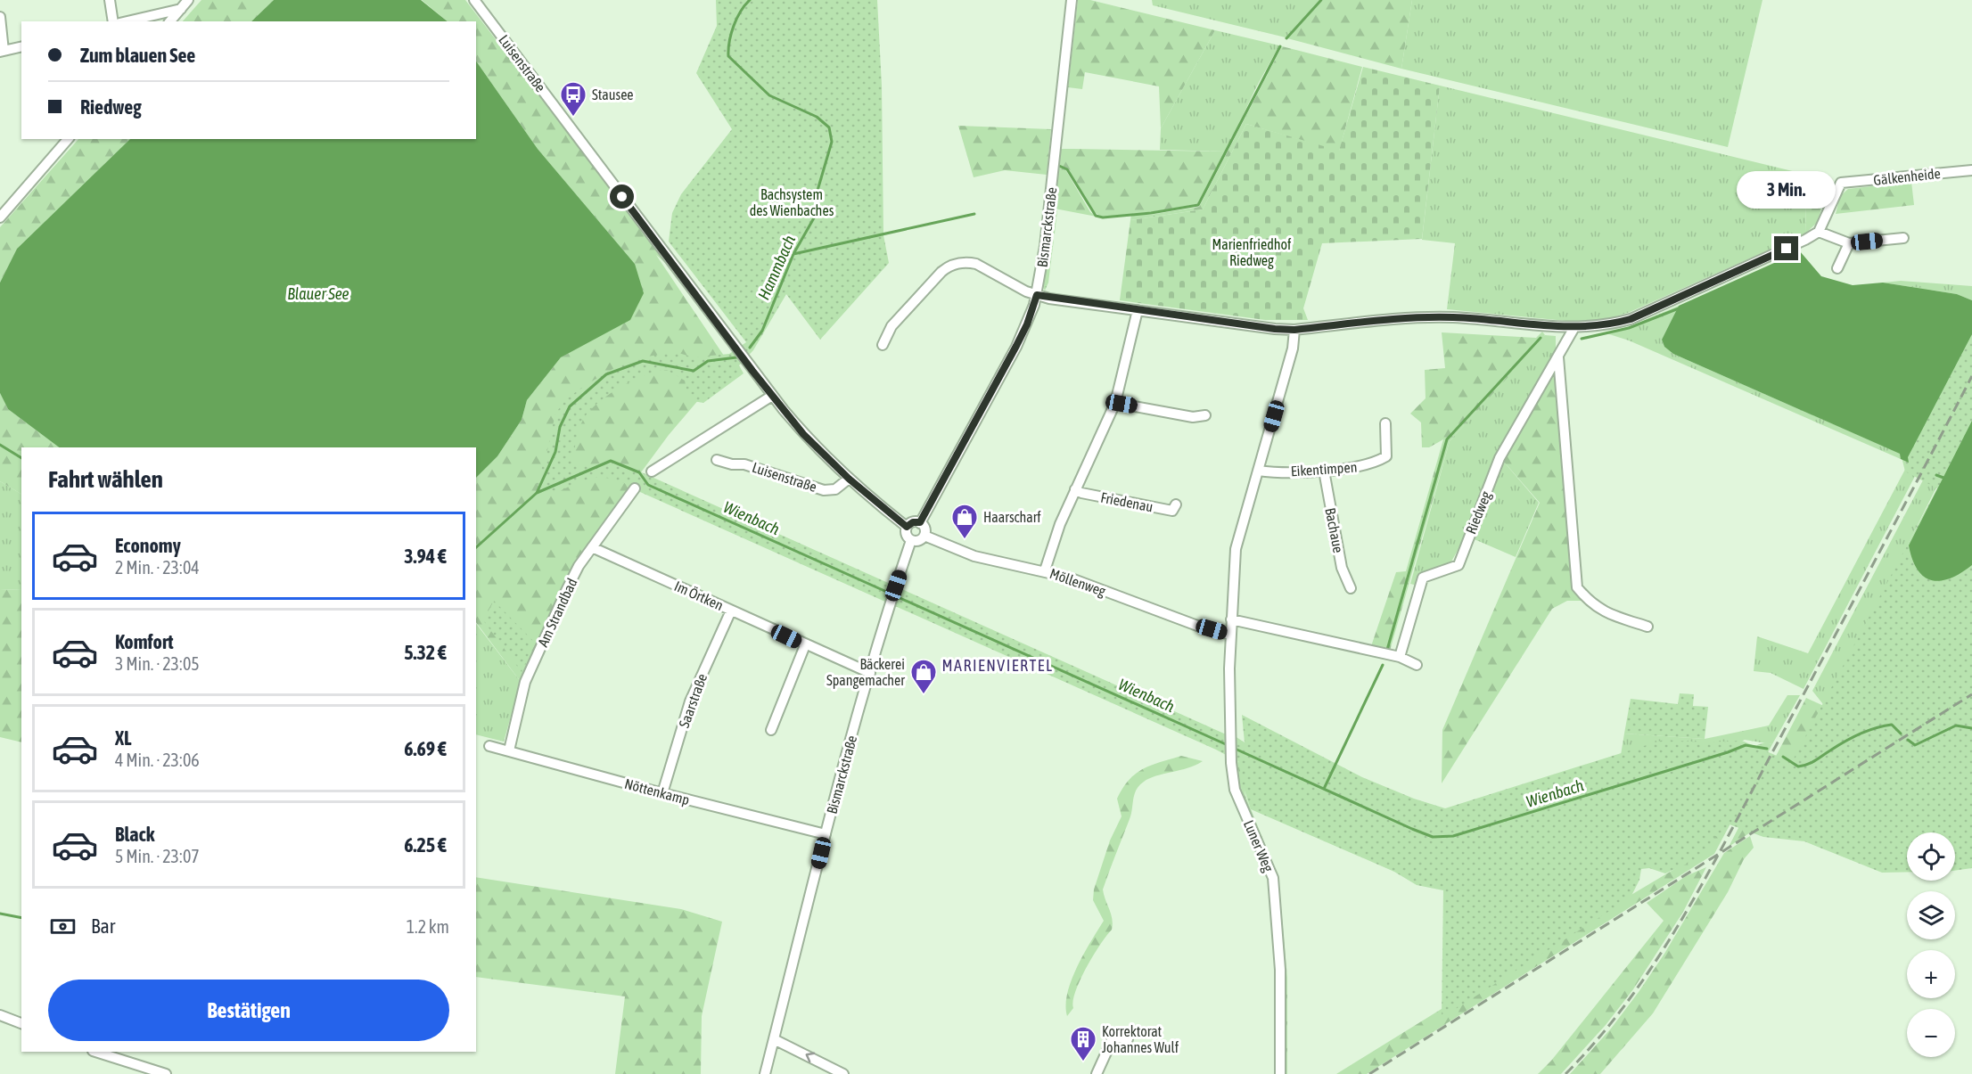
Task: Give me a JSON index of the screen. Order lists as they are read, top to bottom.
{
  "streets": {
    "street": [
      "Luisenstraße",
      "Gälkenheide",
      "Bismarckstraße",
      "Eikentimpen",
      "Friedenau",
      "Riedweg",
      "Bachaue",
      "Möllenweg",
      "Im Örtken",
      "Am Strandbad",
      "Saarstraße",
      "Nöttenkamp",
      "Luner Weg"
    ]
  },
  "crossings": [
    ["Luisenstraße", "Bismarckstraße"],
    ["Luisenstraße", "Möllenweg"],
    ["Bismarckstraße", "Möllenweg"],
    ["Bismarckstraße", "Im Örtken"],
    ["Bismarckstraße", "Nöttenkamp"],
    ["Eikentimpen", "Bachaue"],
    ["Eikentimpen", "Luner Weg"],
    ["Möllenweg", "Luner Weg"],
    ["Im Örtken", "Am Strandbad"],
    ["Im Örtken", "Saarstraße"],
    ["Am Strandbad", "Nöttenkamp"],
    ["Saarstraße", "Nöttenkamp"]
  ],
  "districts": ["MARIENVIERTEL"],
  "water": ["Hammbach", "Blauer See", "Wienbach"],
  "parks": ["Bachsystem des Wienbaches", "Marienfriedhof Riedweg"],
  "places": {
    "bus stop": ["Stausee"],
    "shop": ["Haarscharf", "Bäckerei Spangemacher"],
    "building": ["Korrektorat Johannes Wulf"]
  },
  "page": {
    "banner": ["Zum blauen See", "Riedweg"],
    "bubble": "3 Min.",
    "heading": "Fahrt wählen",
    "list": [
      {
        "name": "Economy",
        "note": "2 Min. · 23:04",
        "value": "3.94 €"
      },
      {
        "name": "Komfort",
        "note": "3 Min. · 23:05",
        "value": "5.32 €"
      },
      {
        "name": "XL",
        "note": "4 Min. · 23:06",
        "value": "6.69 €"
      },
      {
        "name": "Black",
        "note": "5 Min. · 23:07",
        "value": "6.25 €"
      }
    ],
    "map_buttons": ["+", "−"],
    "pay": ["Bar", "1.2 km"],
    "buttons": "Bestätigen"
  }
}
